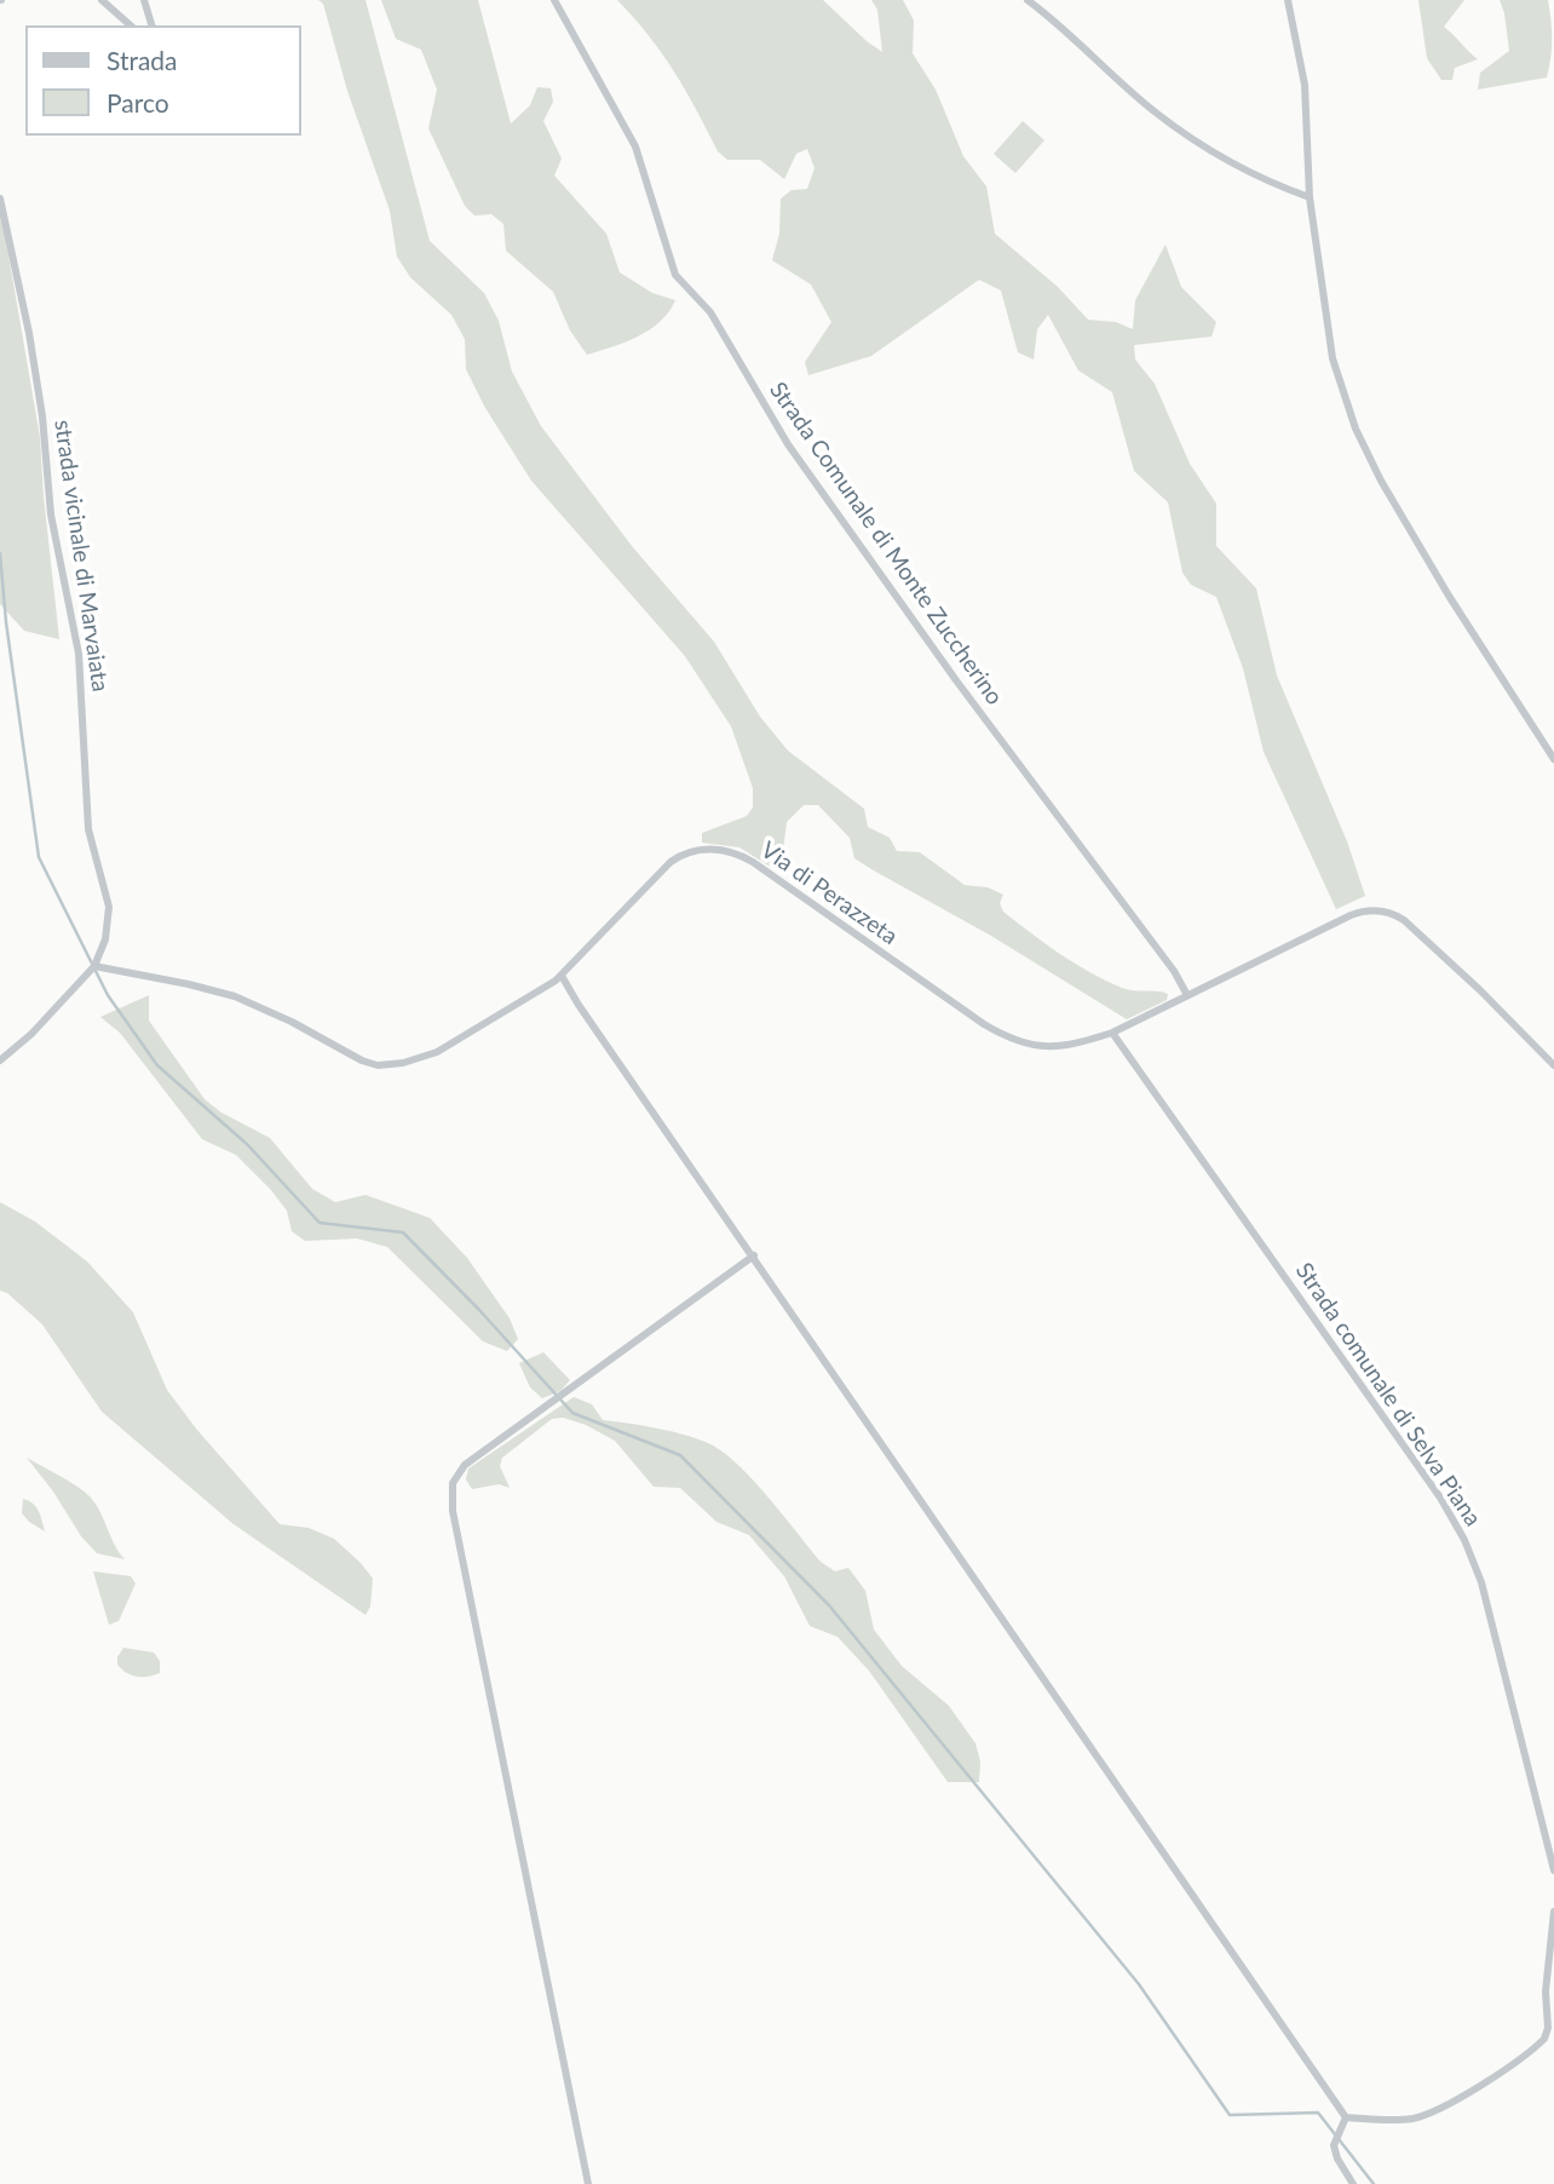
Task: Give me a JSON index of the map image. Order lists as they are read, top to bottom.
{
  "streets": {
    "street": [
      "Strada Comunale di Monte Zuccherino",
      "strada vicinale di Marvaiata",
      "Via di Perazzeta",
      "Strada comunale di Selva Piana"
    ]
  },
  "crossings": [
    ["Strada Comunale di Monte Zuccherino", "Via di Perazzeta"],
    ["strada vicinale di Marvaiata", "Via di Perazzeta"],
    ["Via di Perazzeta", "Strada comunale di Selva Piana"]
  ],
  "legend": ["Strada", "Parco"]
}
